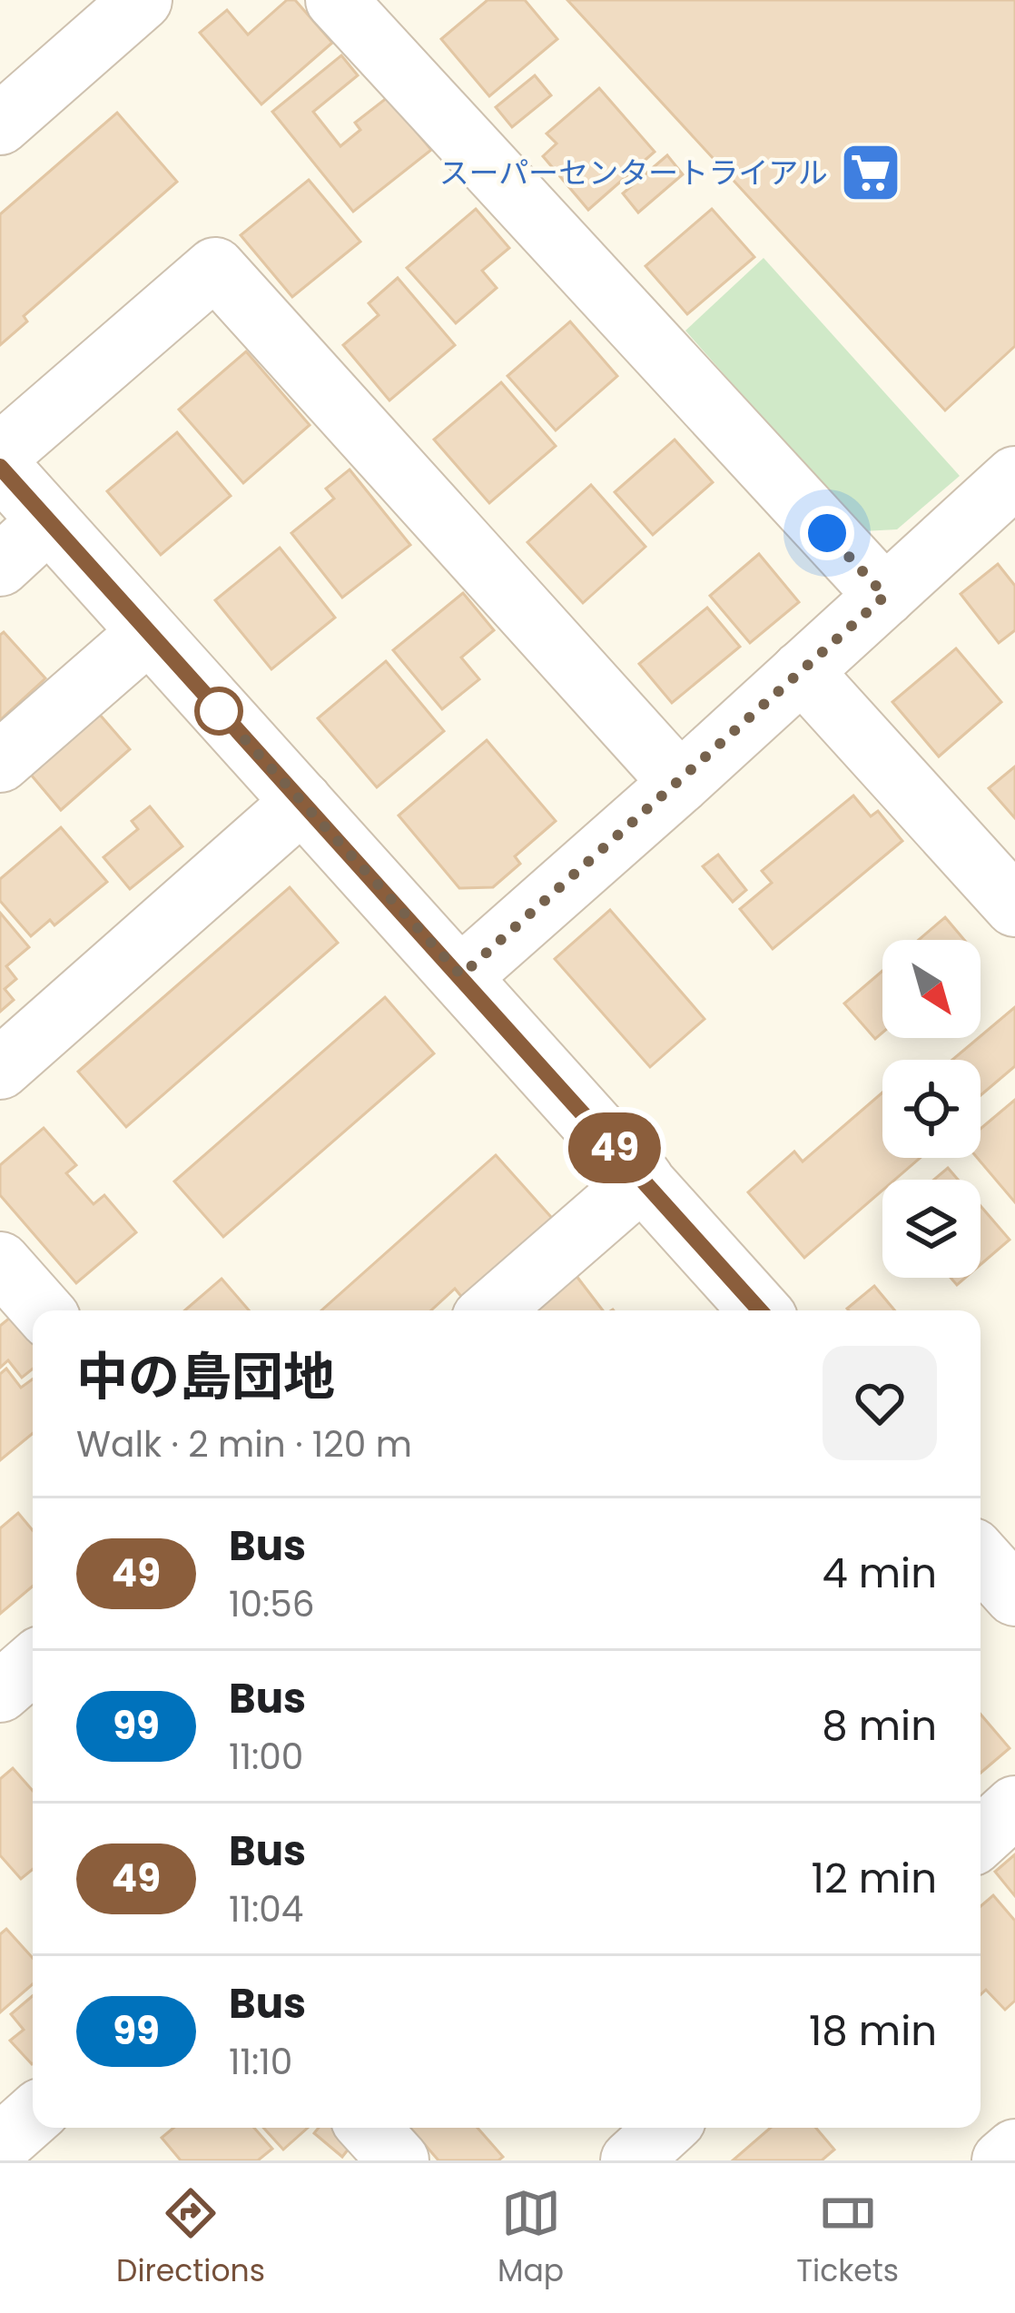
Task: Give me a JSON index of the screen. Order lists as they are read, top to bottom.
{
  "places": {
    "supermarket": ["スーパーセンタートライアル"]
  },
  "lines": ["bus line 49"],
  "north": "bottom right",
  "page": {
    "on_map": "49",
    "heading": ["中の島団地", "Walk · 2 min · 120 m"],
    "list": [
      {
        "mark": "49",
        "name": "Bus",
        "note": "10:56",
        "value": "4 min"
      },
      {
        "mark": "99",
        "name": "Bus",
        "note": "11:00",
        "value": "8 min"
      },
      {
        "mark": "49",
        "name": "Bus",
        "note": "11:04",
        "value": "12 min"
      },
      {
        "mark": "99",
        "name": "Bus",
        "note": "11:10",
        "value": "18 min"
      }
    ],
    "tabs": ["Directions", "Map", "Tickets"]
  }
}
